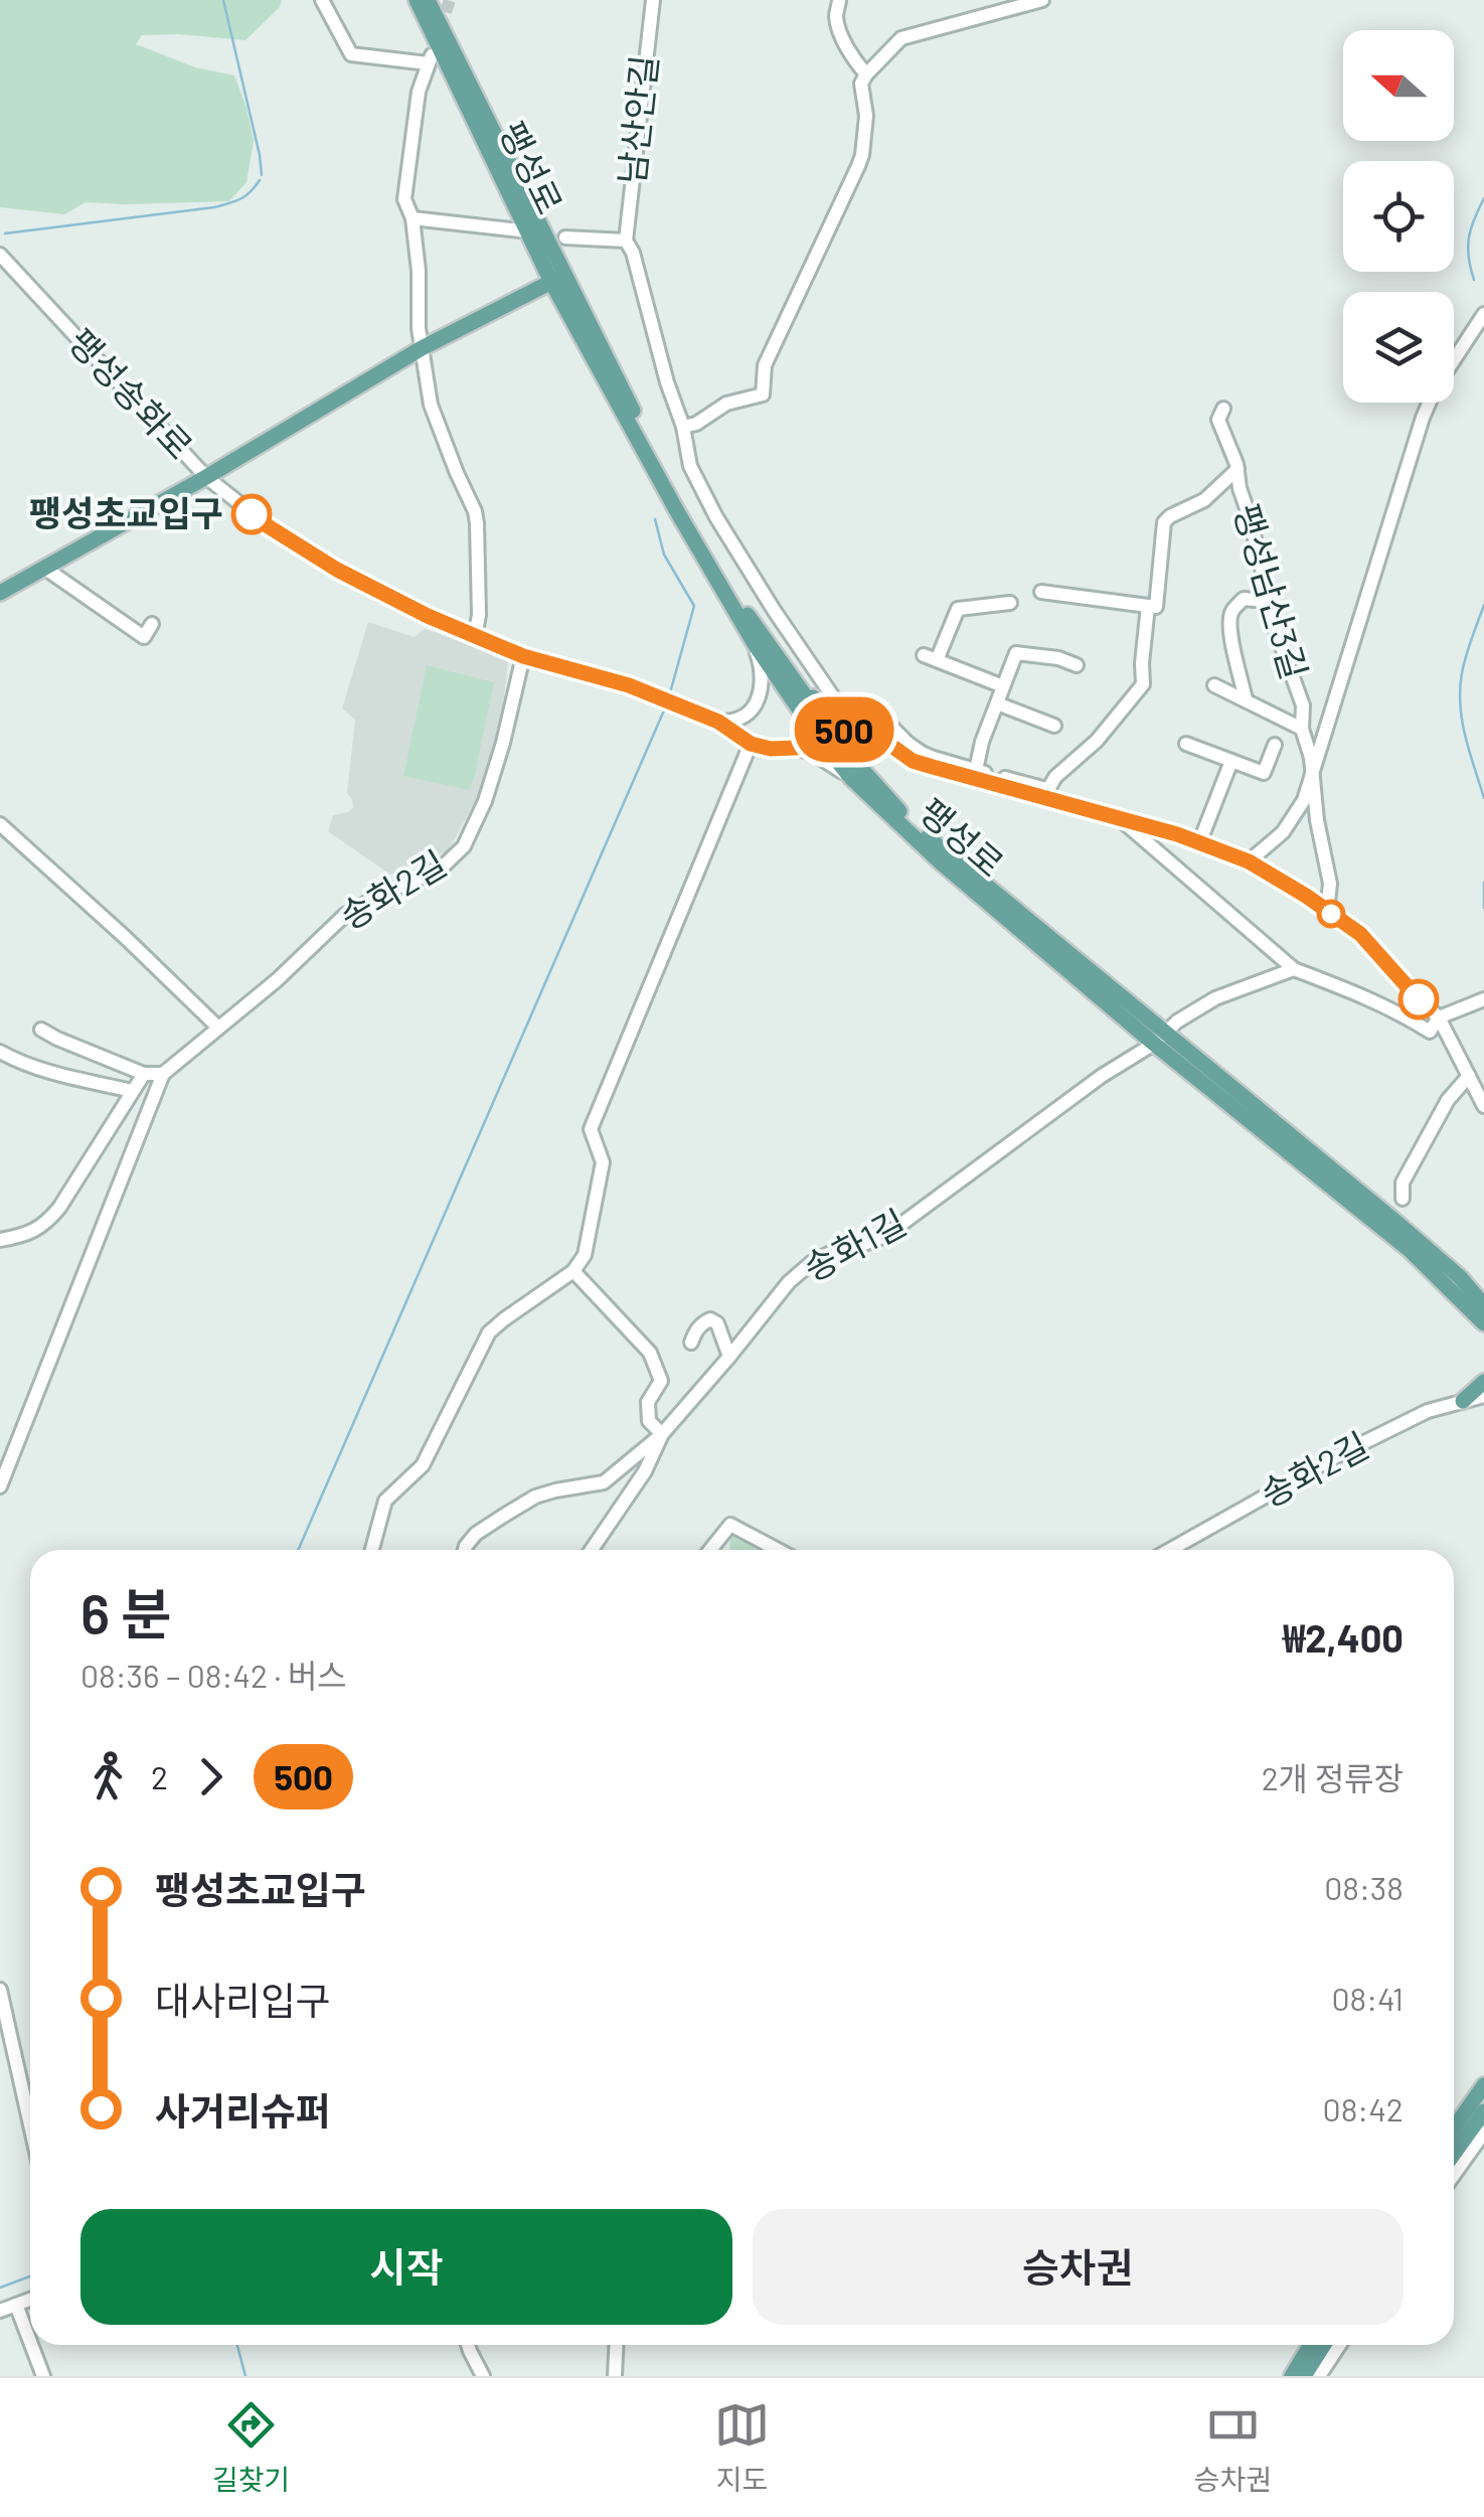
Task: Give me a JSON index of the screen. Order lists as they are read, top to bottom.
{
  "streets": {
    "main road": ["팽성로"],
    "street": [
      "남산안길",
      "팽성송화로",
      "팽성남산3길",
      "송화2길",
      "송화1길"
    ]
  },
  "crossings": [
    ["팽성로", "송화1길"],
    ["팽성송화로", "송화2길"]
  ],
  "places": ["팽성초교입구"],
  "lines": ["bus line 500"],
  "north": "left",
  "page": {
    "on_map": "500",
    "heading": ["6 분", "08:36 – 08:42 · 버스", "₩2,400"],
    "legs": ["2", "500", "2개 정류장"],
    "list": [
      {
        "name": "팽성초교입구",
        "value": "08:38"
      },
      {
        "name": "대사리입구",
        "value": "08:41"
      },
      {
        "name": "사거리슈퍼",
        "value": "08:42"
      }
    ],
    "buttons": ["시작", "승차권"],
    "tabs": ["길찾기", "지도", "승차권"]
  }
}
